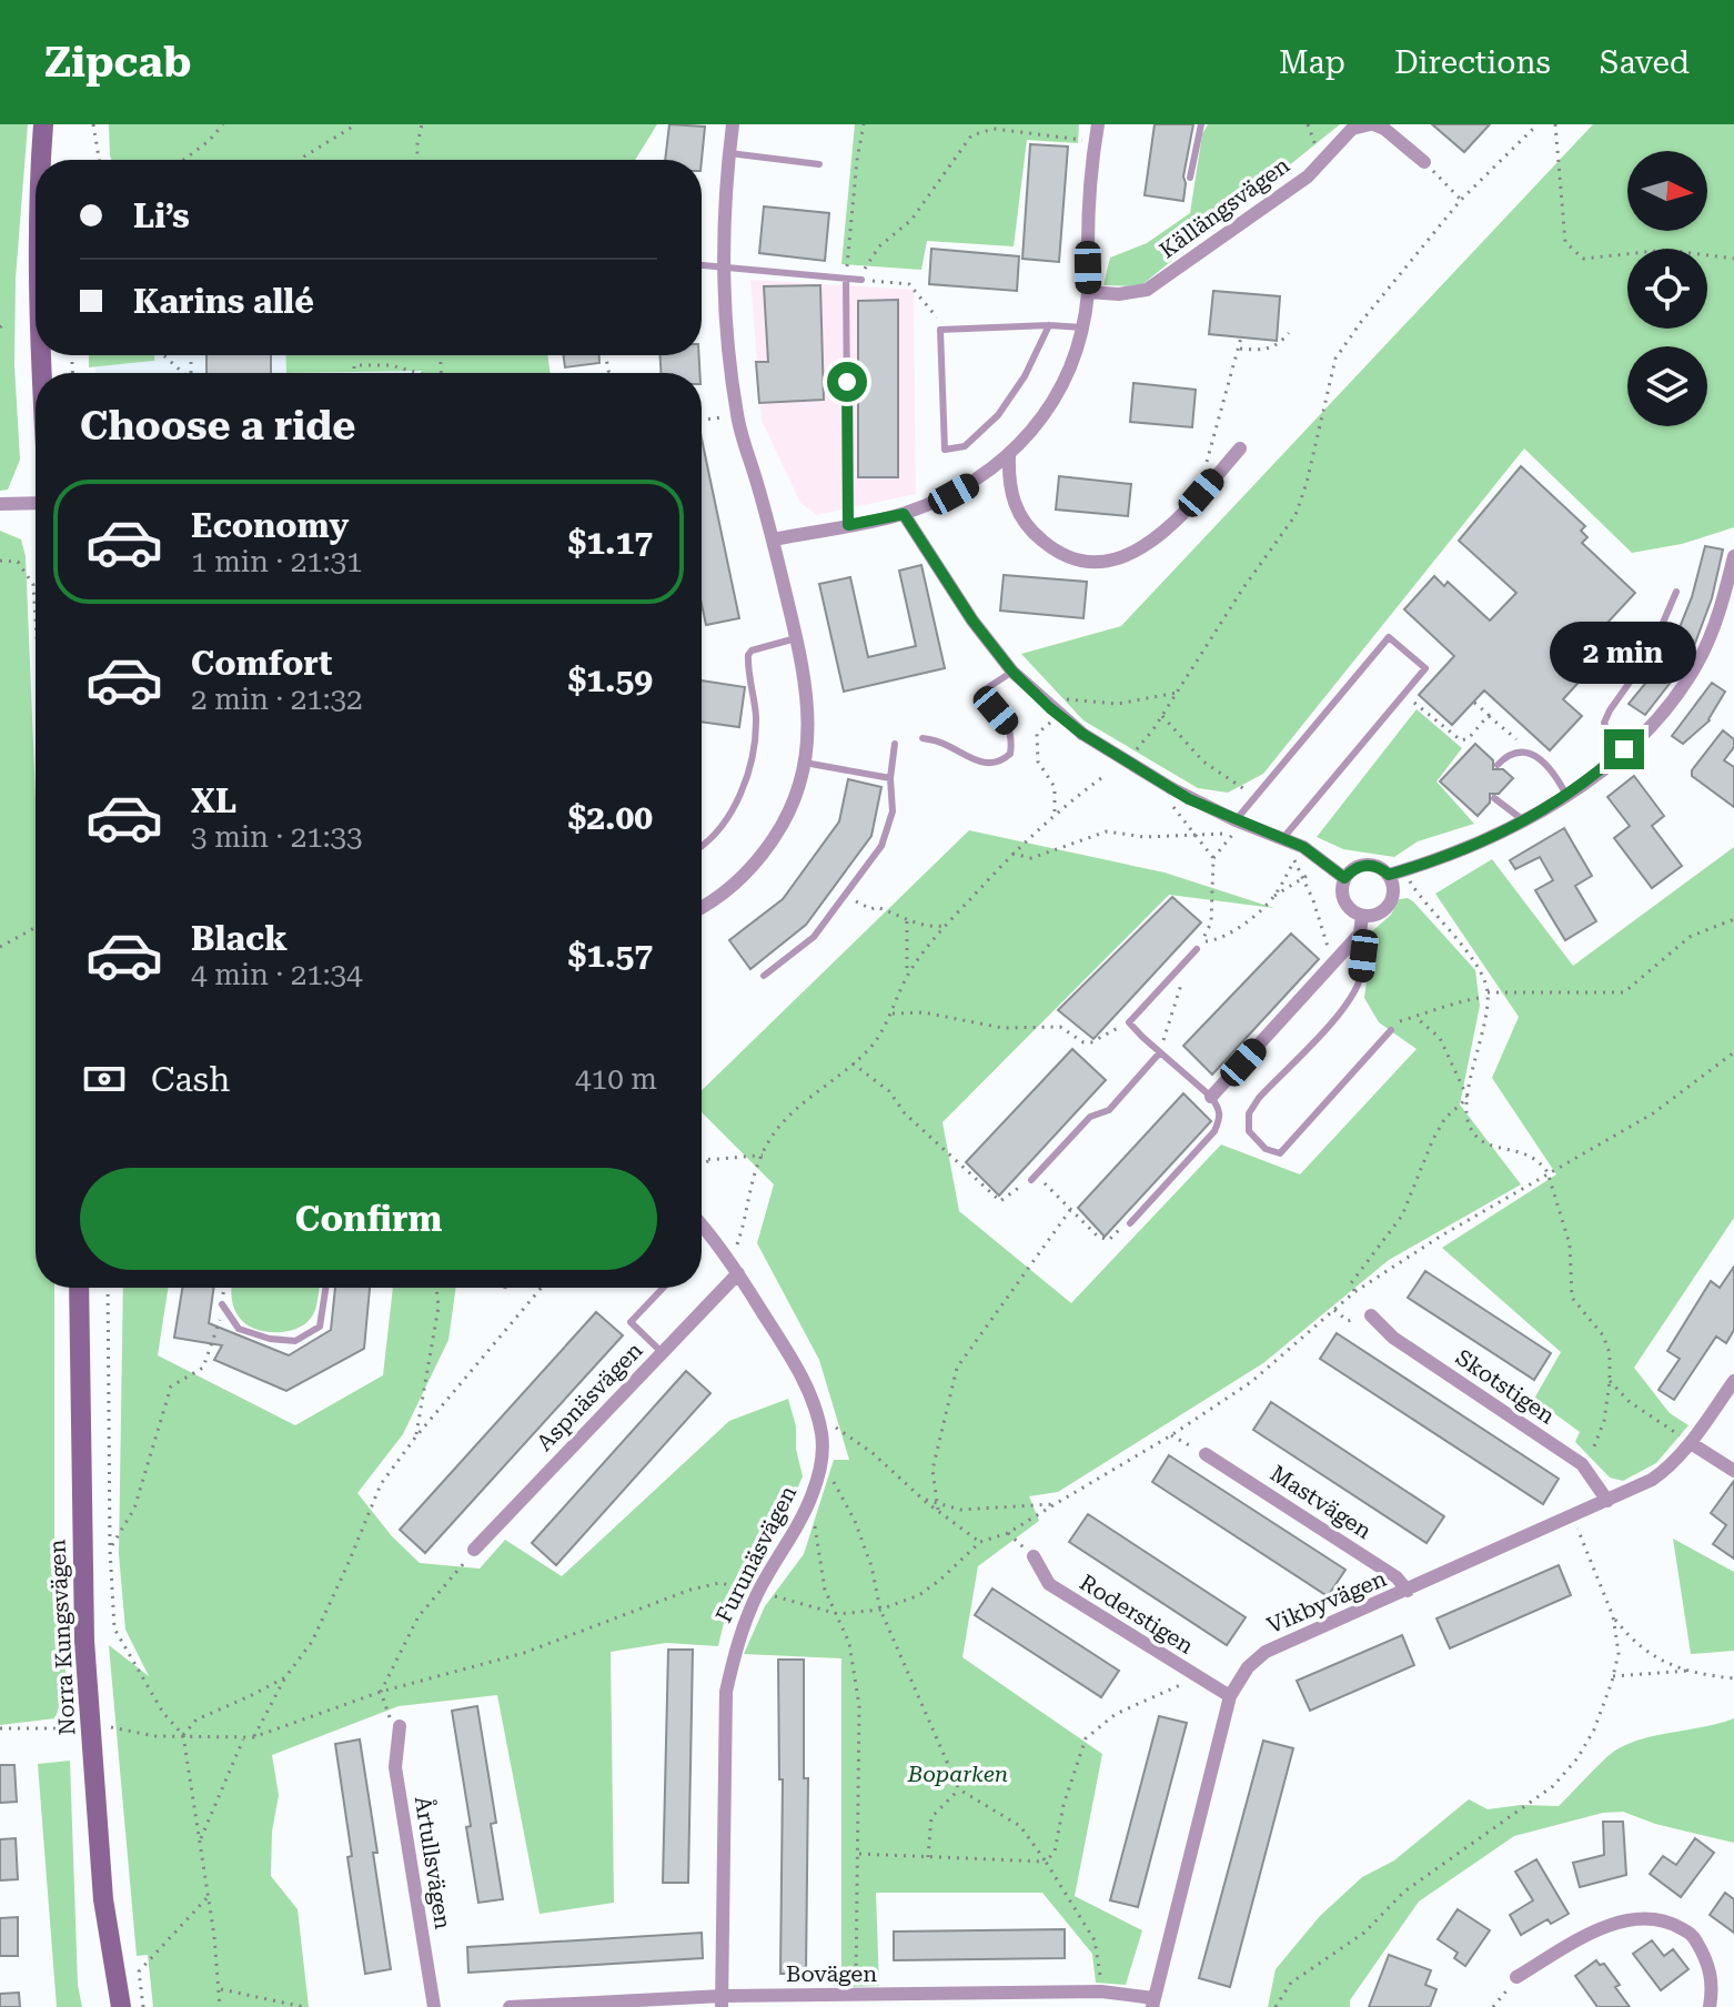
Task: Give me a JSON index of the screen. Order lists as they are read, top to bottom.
{
  "streets": {
    "main road": ["Norra Kungsvägen"],
    "street": [
      "Källängsvägen",
      "Skotstigen",
      "Aspnäsvägen",
      "Mastvägen",
      "Furunäsvägen",
      "Vikbyvägen",
      "Roderstigen",
      "Årtullsvägen",
      "Bovägen"
    ]
  },
  "crossings": [
    ["Skotstigen", "Vikbyvägen"],
    ["Aspnäsvägen", "Furunäsvägen"],
    ["Mastvägen", "Vikbyvägen"],
    ["Furunäsvägen", "Bovägen"],
    ["Vikbyvägen", "Roderstigen"],
    ["Vikbyvägen", "Bovägen"]
  ],
  "parks": ["Boparken"],
  "north": "right",
  "page": {
    "header": "Zipcab",
    "nav": ["Map", "Directions", "Saved"],
    "banner": ["Li’s", "Karins allé"],
    "heading": "Choose a ride",
    "list": [
      {
        "name": "Economy",
        "note": "1 min · 21:31",
        "value": "$1.17"
      },
      {
        "name": "Comfort",
        "note": "2 min · 21:32",
        "value": "$1.59"
      },
      {
        "name": "XL",
        "note": "3 min · 21:33",
        "value": "$2.00"
      },
      {
        "name": "Black",
        "note": "4 min · 21:34",
        "value": "$1.57"
      }
    ],
    "bubble": "2 min",
    "pay": ["Cash", "410 m"],
    "buttons": "Confirm"
  }
}
